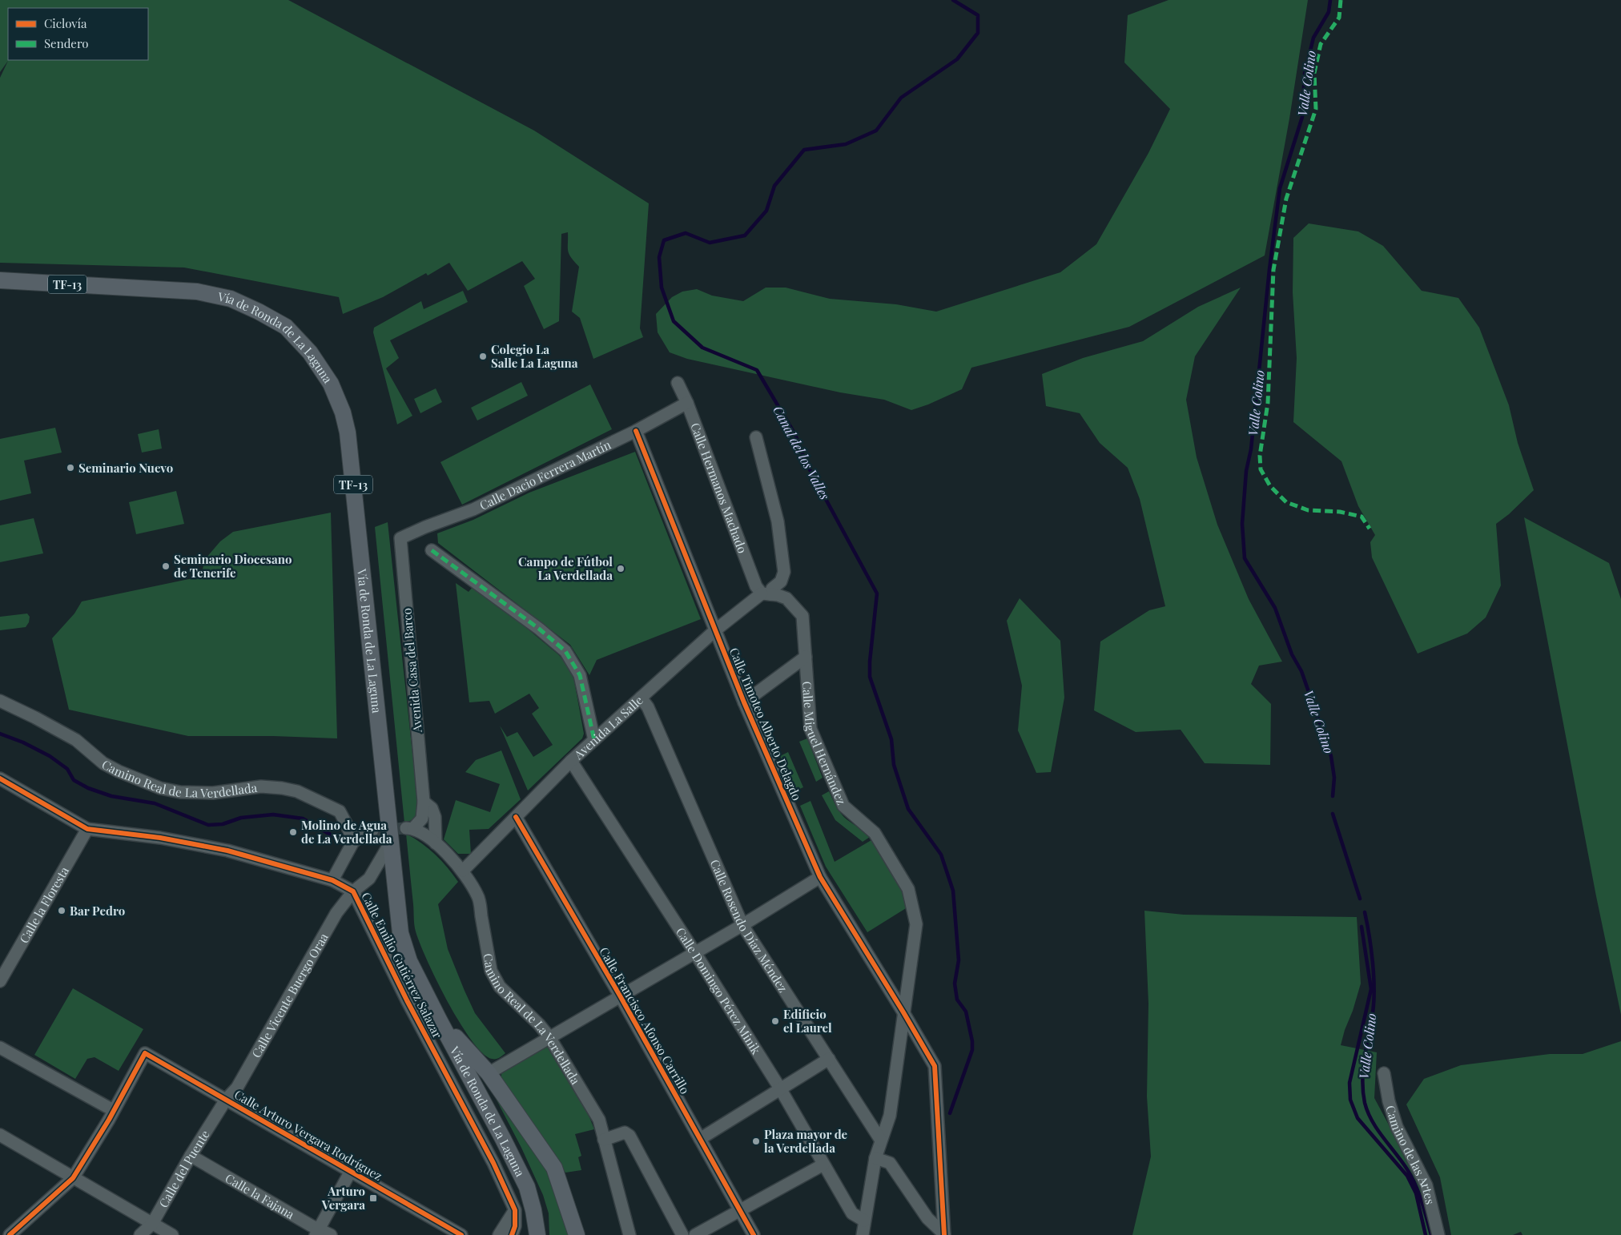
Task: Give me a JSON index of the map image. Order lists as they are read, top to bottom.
{
  "streets": {
    "main road": ["TF-13", "Vía de Ronda de La Laguna"],
    "street": [
      "Calle Dacio Ferrera Martín",
      "Calle Hermanos Machado",
      "Avenida Casa del Barco",
      "Calle Timoteo Alberto Delagdo",
      "Avenida La Salle",
      "Calle Miguel Hernández",
      "Camino Real de La Verdellada",
      "Calle la Floresta",
      "Calle Rosendo Díaz Méndez",
      "Calle Emilio Gutiérrez Salazar",
      "Calle Domingo Pérez Minik",
      "Calle Vicente Buergo Oraa",
      "Calle Francisco Afonso Carrillo",
      "Calle Arturo Vergara Rodríguez",
      "Camino de las Artes",
      "Calle del Puente",
      "Calle la Fajana"
    ]
  },
  "crossings": [
    ["Vía de Ronda de La Laguna", "Calle Vicente Buergo Oraa"],
    ["Calle Dacio Ferrera Martín", "Calle Hermanos Machado"],
    ["Calle Dacio Ferrera Martín", "Avenida Casa del Barco"],
    ["Calle Dacio Ferrera Martín", "Calle Timoteo Alberto Delagdo"],
    ["Calle Hermanos Machado", "Avenida La Salle"],
    ["Calle Hermanos Machado", "Calle Miguel Hernández"],
    ["Avenida Casa del Barco", "Camino Real de La Verdellada"],
    ["Calle Timoteo Alberto Delagdo", "Avenida La Salle"],
    ["Calle Timoteo Alberto Delagdo", "Calle Miguel Hernández"],
    ["Avenida La Salle", "Calle Miguel Hernández"],
    ["Avenida La Salle", "Camino Real de La Verdellada"],
    ["Avenida La Salle", "Calle Rosendo Díaz Méndez"],
    ["Avenida La Salle", "Calle Domingo Pérez Minik"],
    ["Avenida La Salle", "Calle Francisco Afonso Carrillo"],
    ["Calle Miguel Hernández", "Calle Rosendo Díaz Méndez"],
    ["Calle Miguel Hernández", "Calle Domingo Pérez Minik"],
    ["Calle la Floresta", "Calle Emilio Gutiérrez Salazar"],
    ["Calle Emilio Gutiérrez Salazar", "Calle Vicente Buergo Oraa"],
    ["Calle Vicente Buergo Oraa", "Calle Arturo Vergara Rodríguez"],
    ["Calle Vicente Buergo Oraa", "Calle del Puente"],
    ["Calle Arturo Vergara Rodríguez", "Calle del Puente"],
    ["Calle del Puente", "Calle la Fajana"]
  ],
  "water": ["Valle Colino", "Canal del los Valles"],
  "places": {
    "other": [
      "Colegio La Salle La Laguna",
      "Seminario Nuevo",
      "Seminario Diocesano de Tenerife",
      "Campo de Fútbol La Verdellada",
      "Molino de Agua de La Verdellada",
      "Bar Pedro",
      "Edificio el Laurel",
      "Plaza mayor de la Verdellada"
    ],
    "transit": ["Arturo Vergara"]
  },
  "legend": ["Ciclovía", "Sendero"]
}
